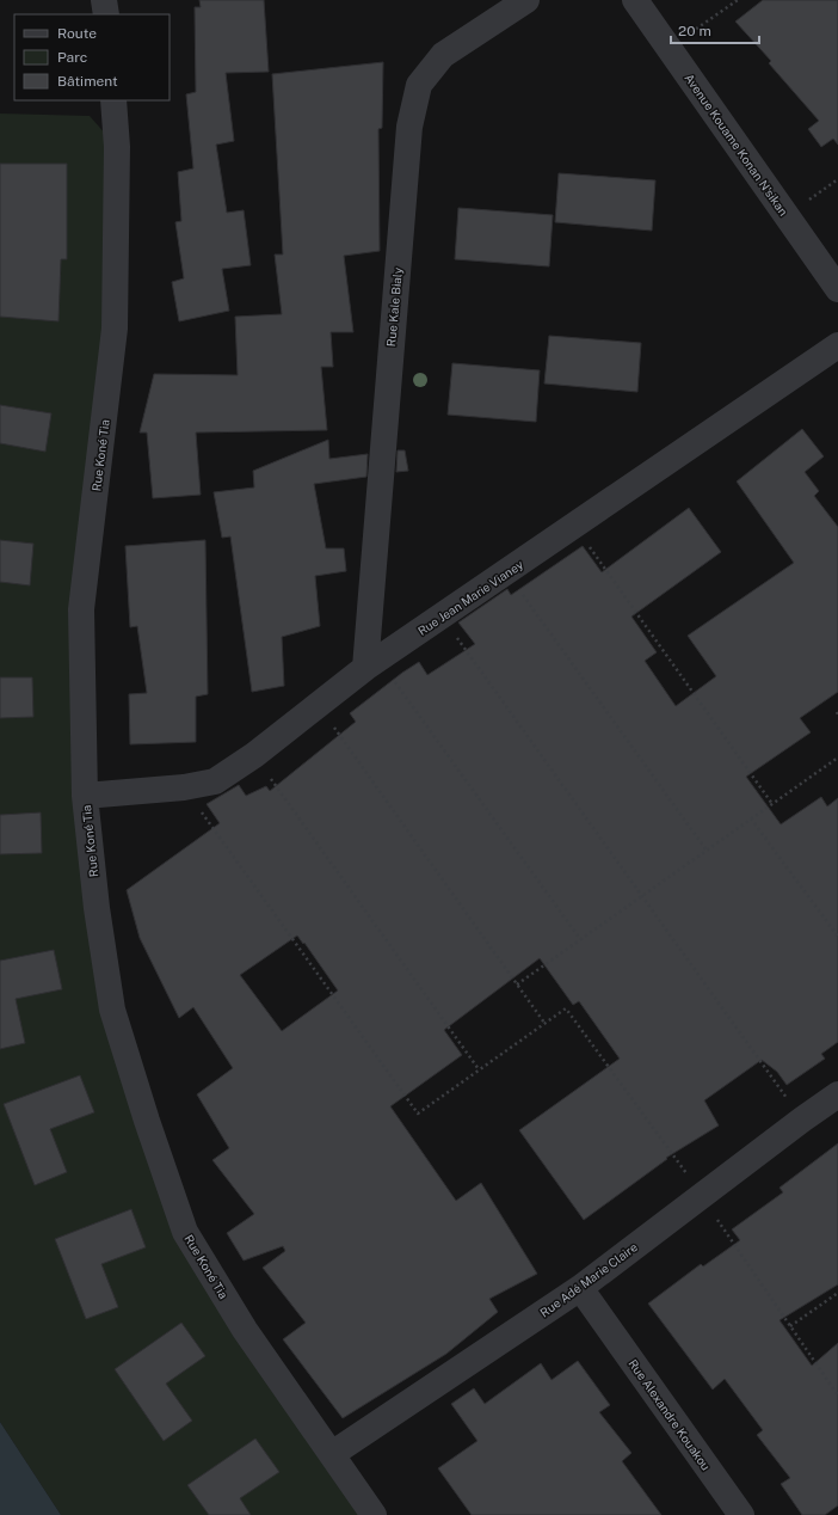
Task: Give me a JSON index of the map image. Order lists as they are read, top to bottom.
{
  "streets": {
    "street": [
      "Avenue Kouame Konan N'sikan",
      "Rue Kale Bialy",
      "Rue Koné Tia",
      "Rue Jean Marie Vianey",
      "Rue Adé Marie Claire",
      "Rue Alexandre Kouakou"
    ]
  },
  "crossings": [
    ["Rue Kale Bialy", "Rue Jean Marie Vianey"],
    ["Rue Koné Tia", "Rue Jean Marie Vianey"],
    ["Rue Koné Tia", "Rue Adé Marie Claire"],
    ["Rue Adé Marie Claire", "Rue Alexandre Kouakou"]
  ],
  "legend": ["Route", "Parc", "Bâtiment"],
  "scale_bar": "20 m"
}
